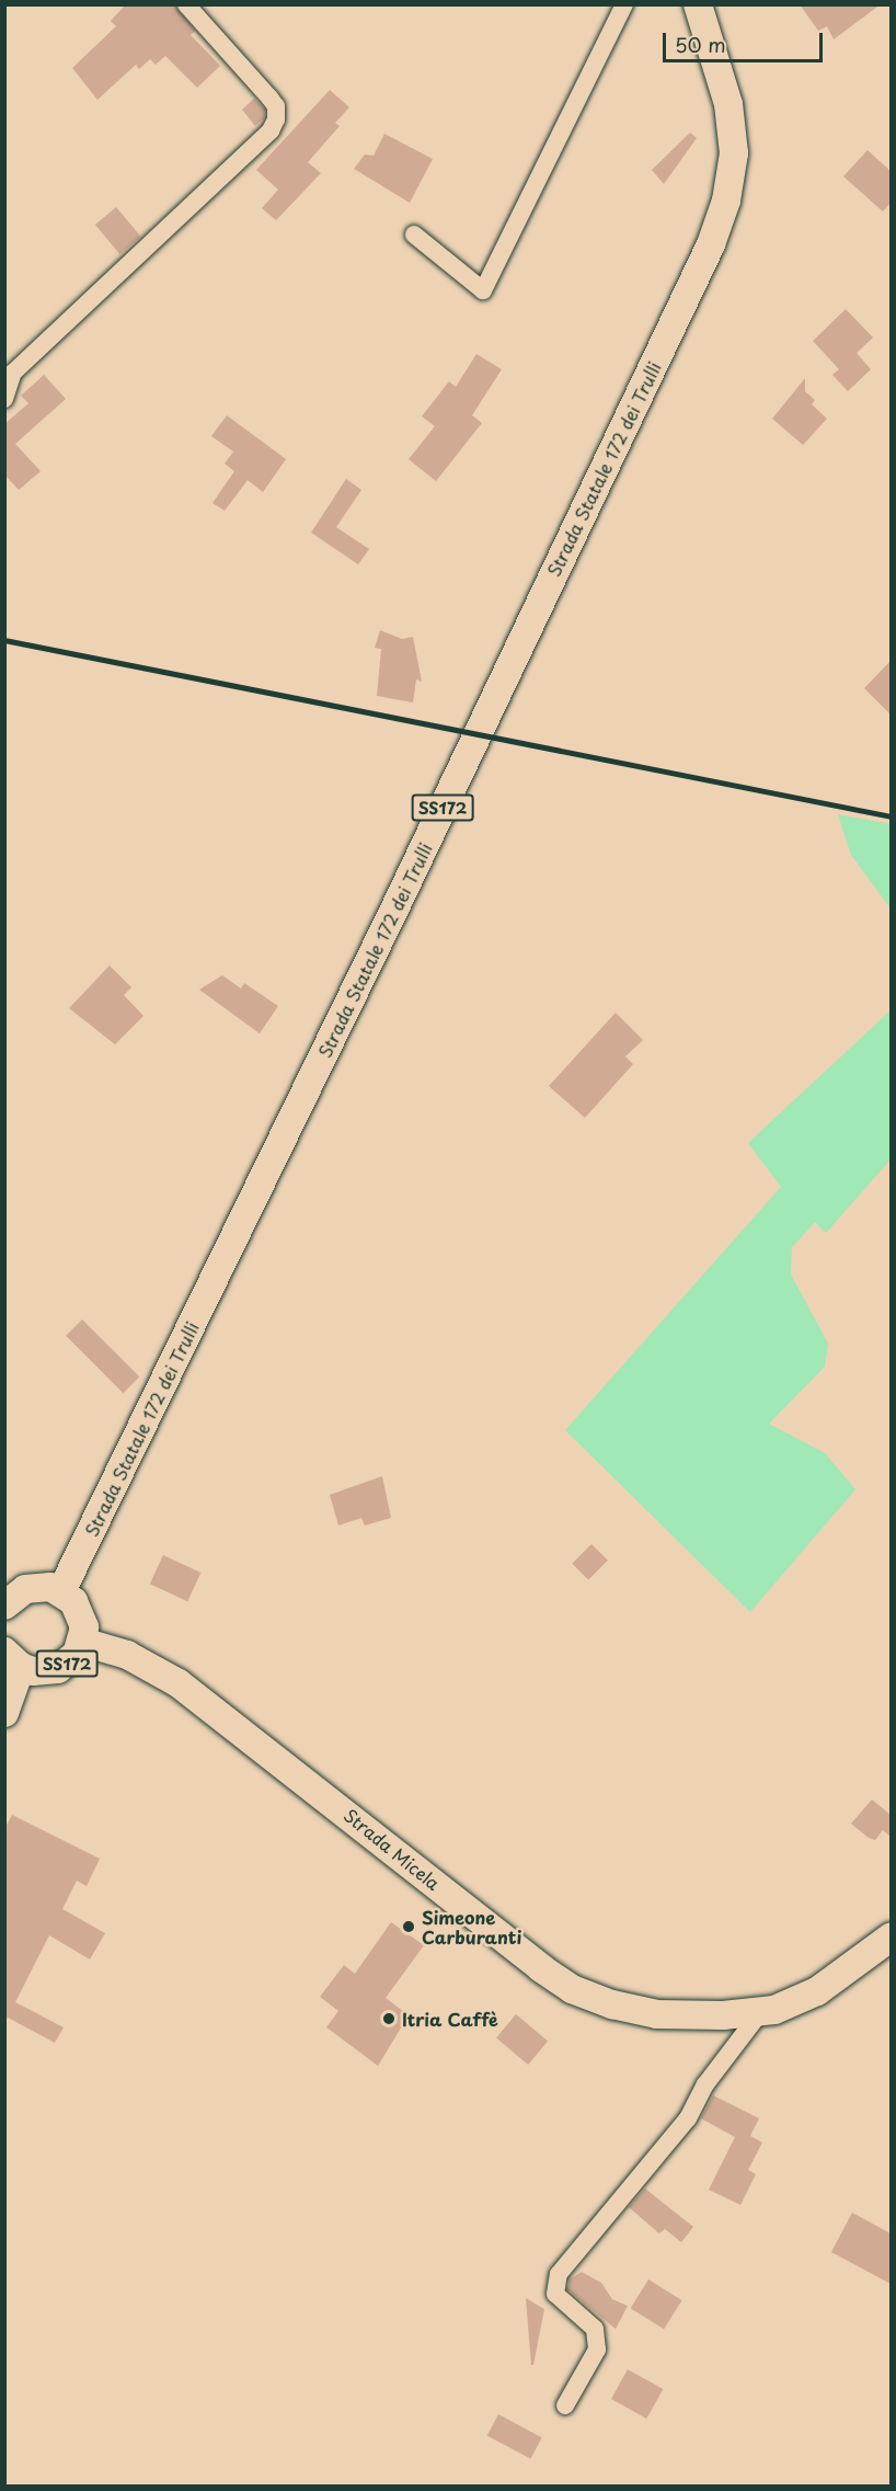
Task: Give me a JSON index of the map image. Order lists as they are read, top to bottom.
{
  "streets": {
    "main road": ["Strada Statale 172 dei Trulli", "SS172", "Strada Micela"]
  },
  "crossings": [
    ["Strada Statale 172 dei Trulli", "SS172"],
    ["SS172", "Strada Micela"]
  ],
  "places": ["Simeone Carburanti", "Itria Caffè"],
  "scale_bar": "50 m"
}
